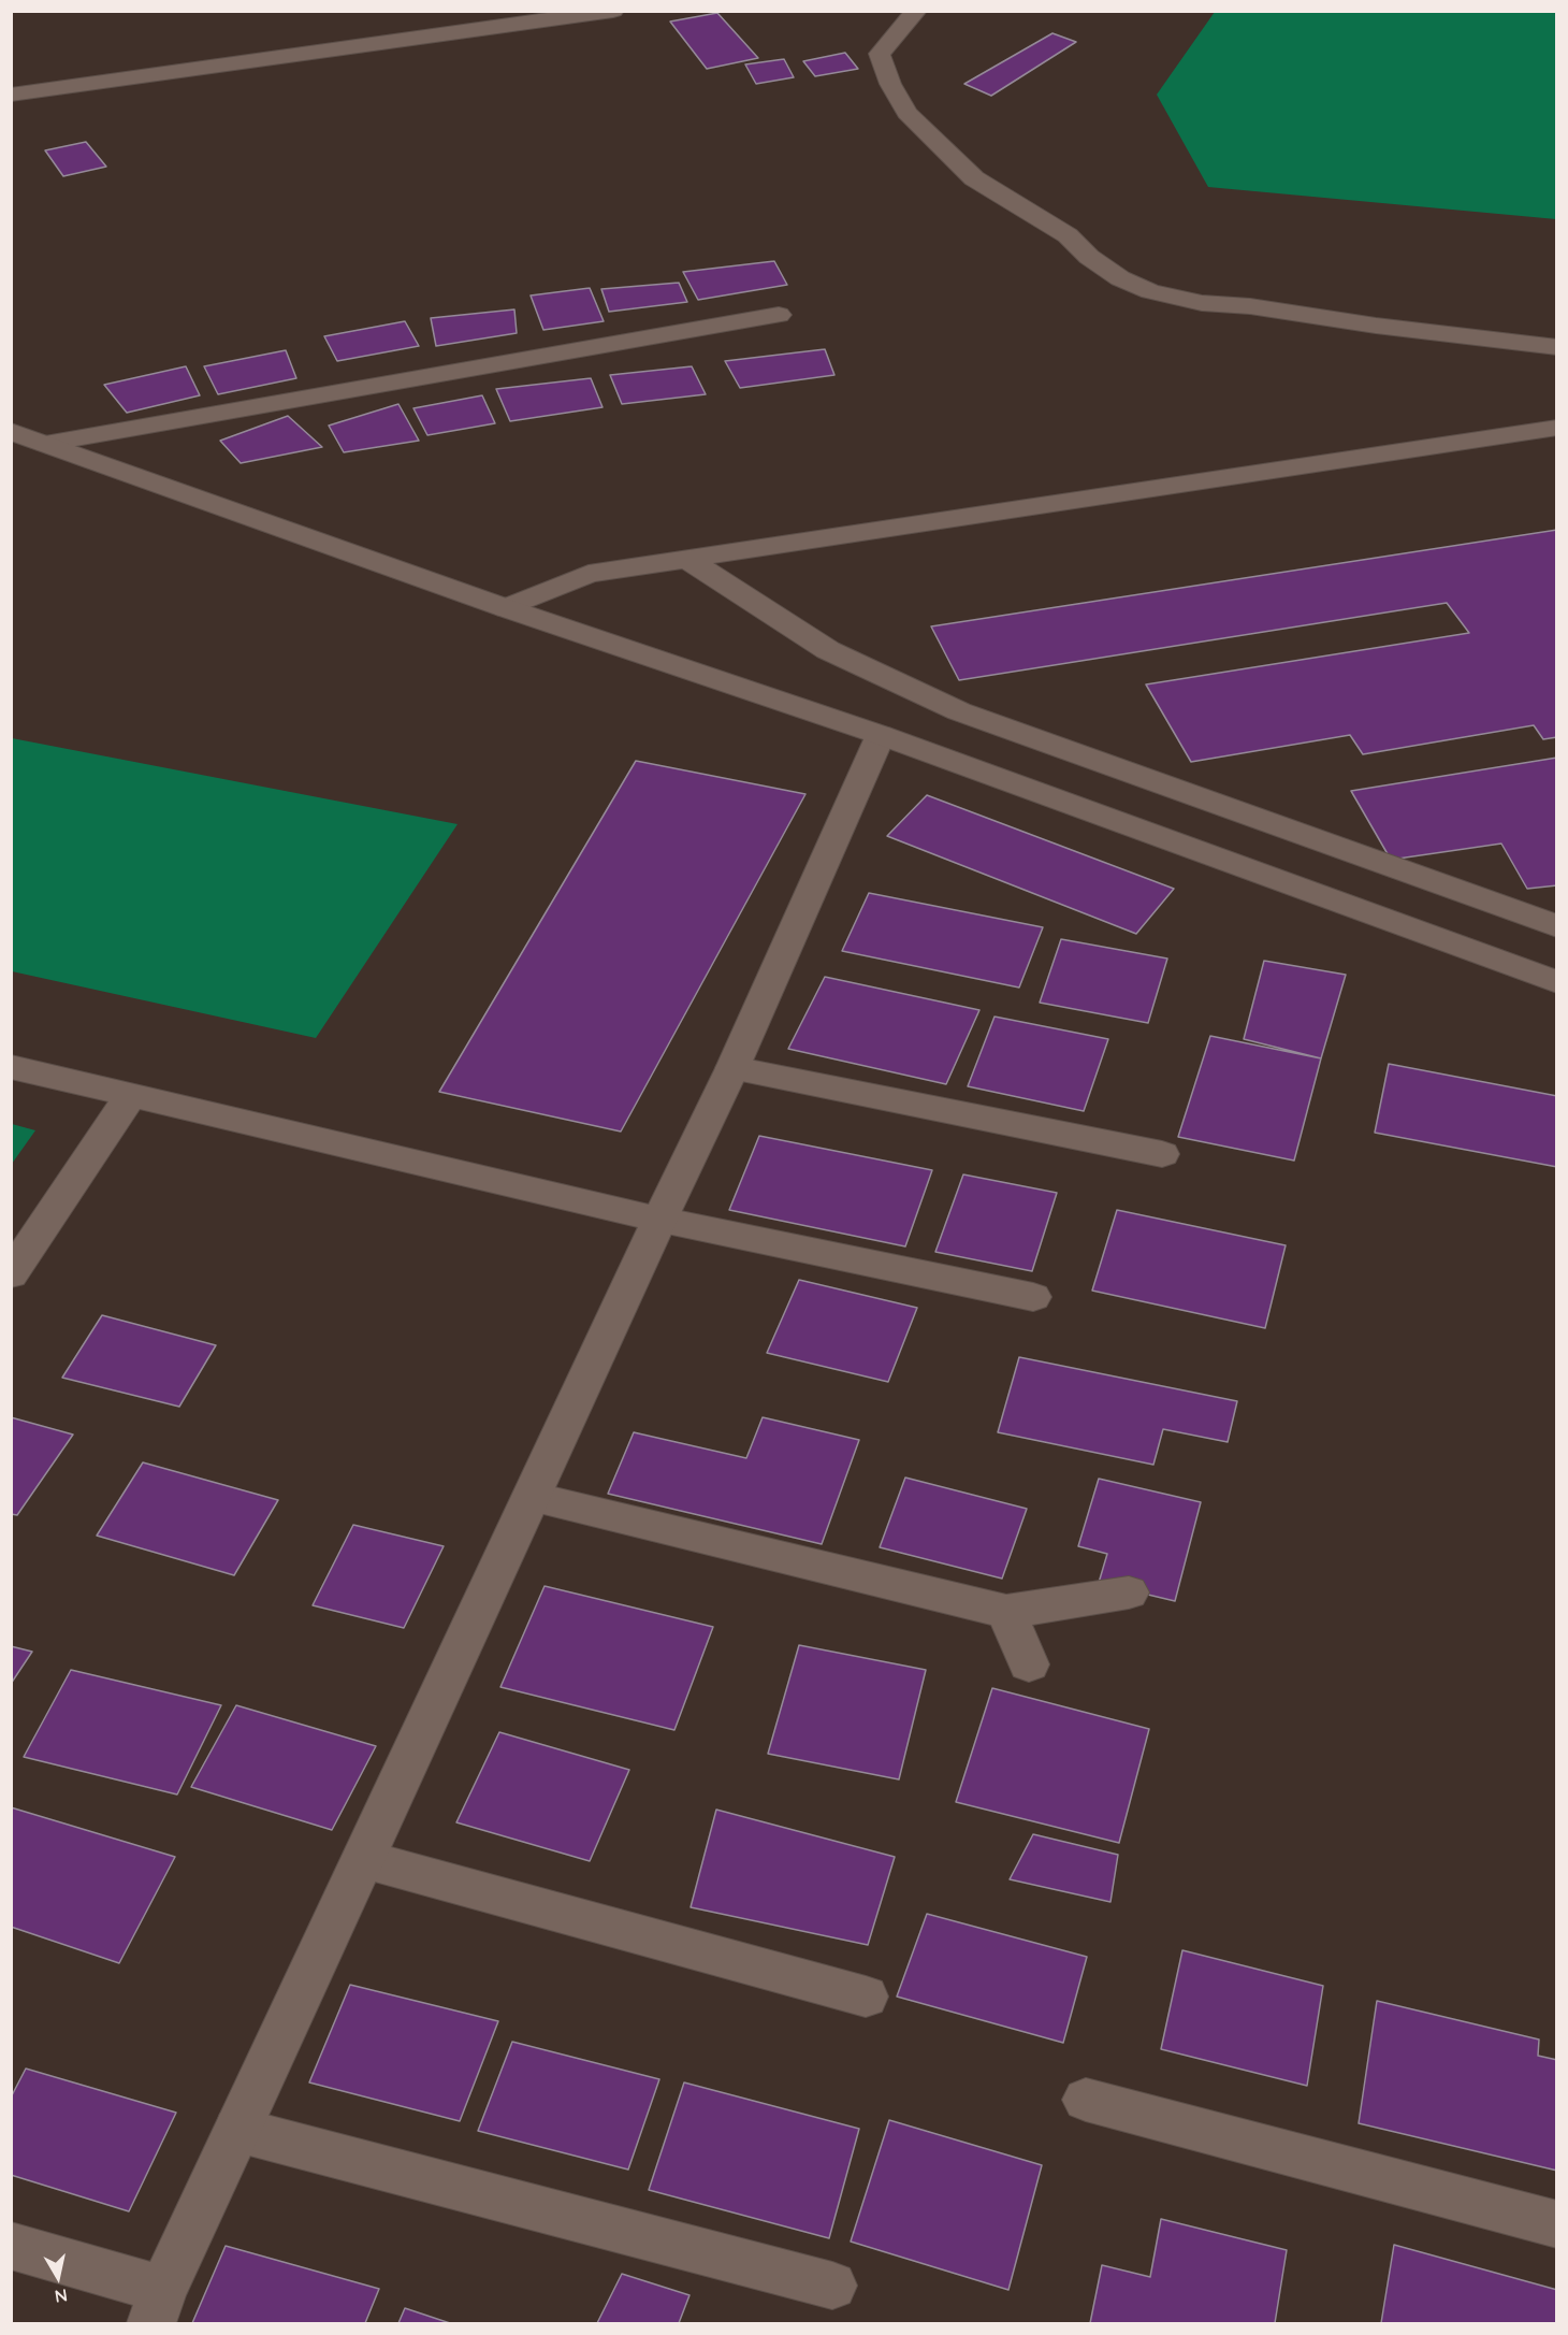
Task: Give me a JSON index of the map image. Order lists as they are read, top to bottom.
{
  "north": "bottom"
}
